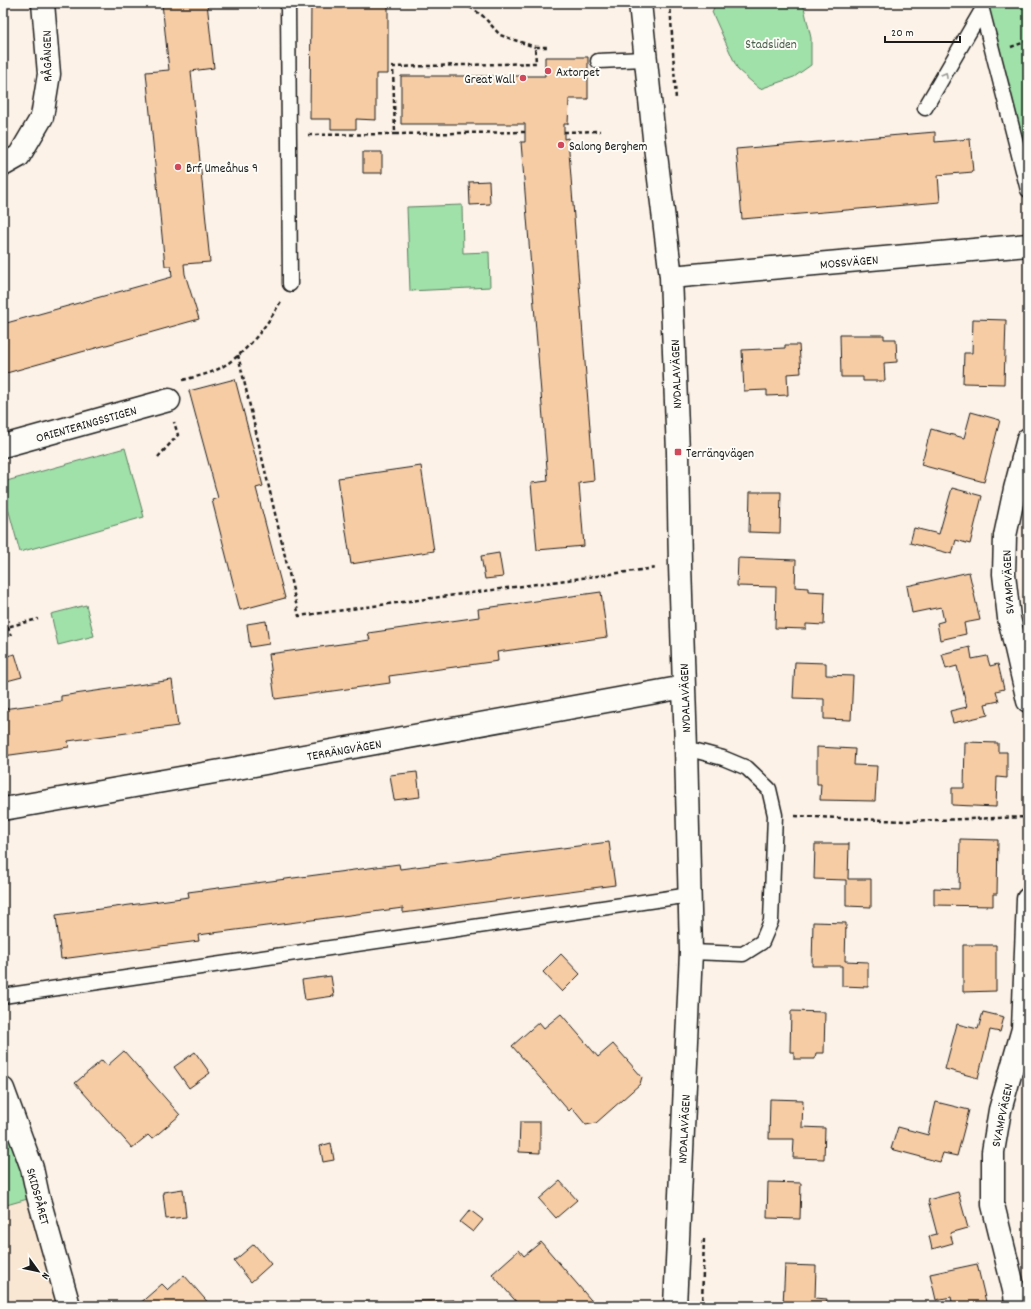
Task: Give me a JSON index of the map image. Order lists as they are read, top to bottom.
{
  "streets": {
    "street": [
      "RÅGÅNGEN",
      "MOSSVÄGEN",
      "NYDALAVÄGEN",
      "ORIENTERINGSSTIGEN",
      "SVAMPVÄGEN",
      "TERRÄNGVÄGEN",
      "SKIDSPÅRET"
    ]
  },
  "crossings": [
    ["MOSSVÄGEN", "NYDALAVÄGEN"],
    ["NYDALAVÄGEN", "TERRÄNGVÄGEN"]
  ],
  "parks": ["Stadsliden"],
  "places": {
    "other": [
      "Axtorpet",
      "Great Wall",
      "Salong Berghem",
      "Brf Umeåhus 9"
    ],
    "transit": ["Terrängvägen"]
  },
  "scale_bar": "20 m",
  "north": "bottom right"
}
